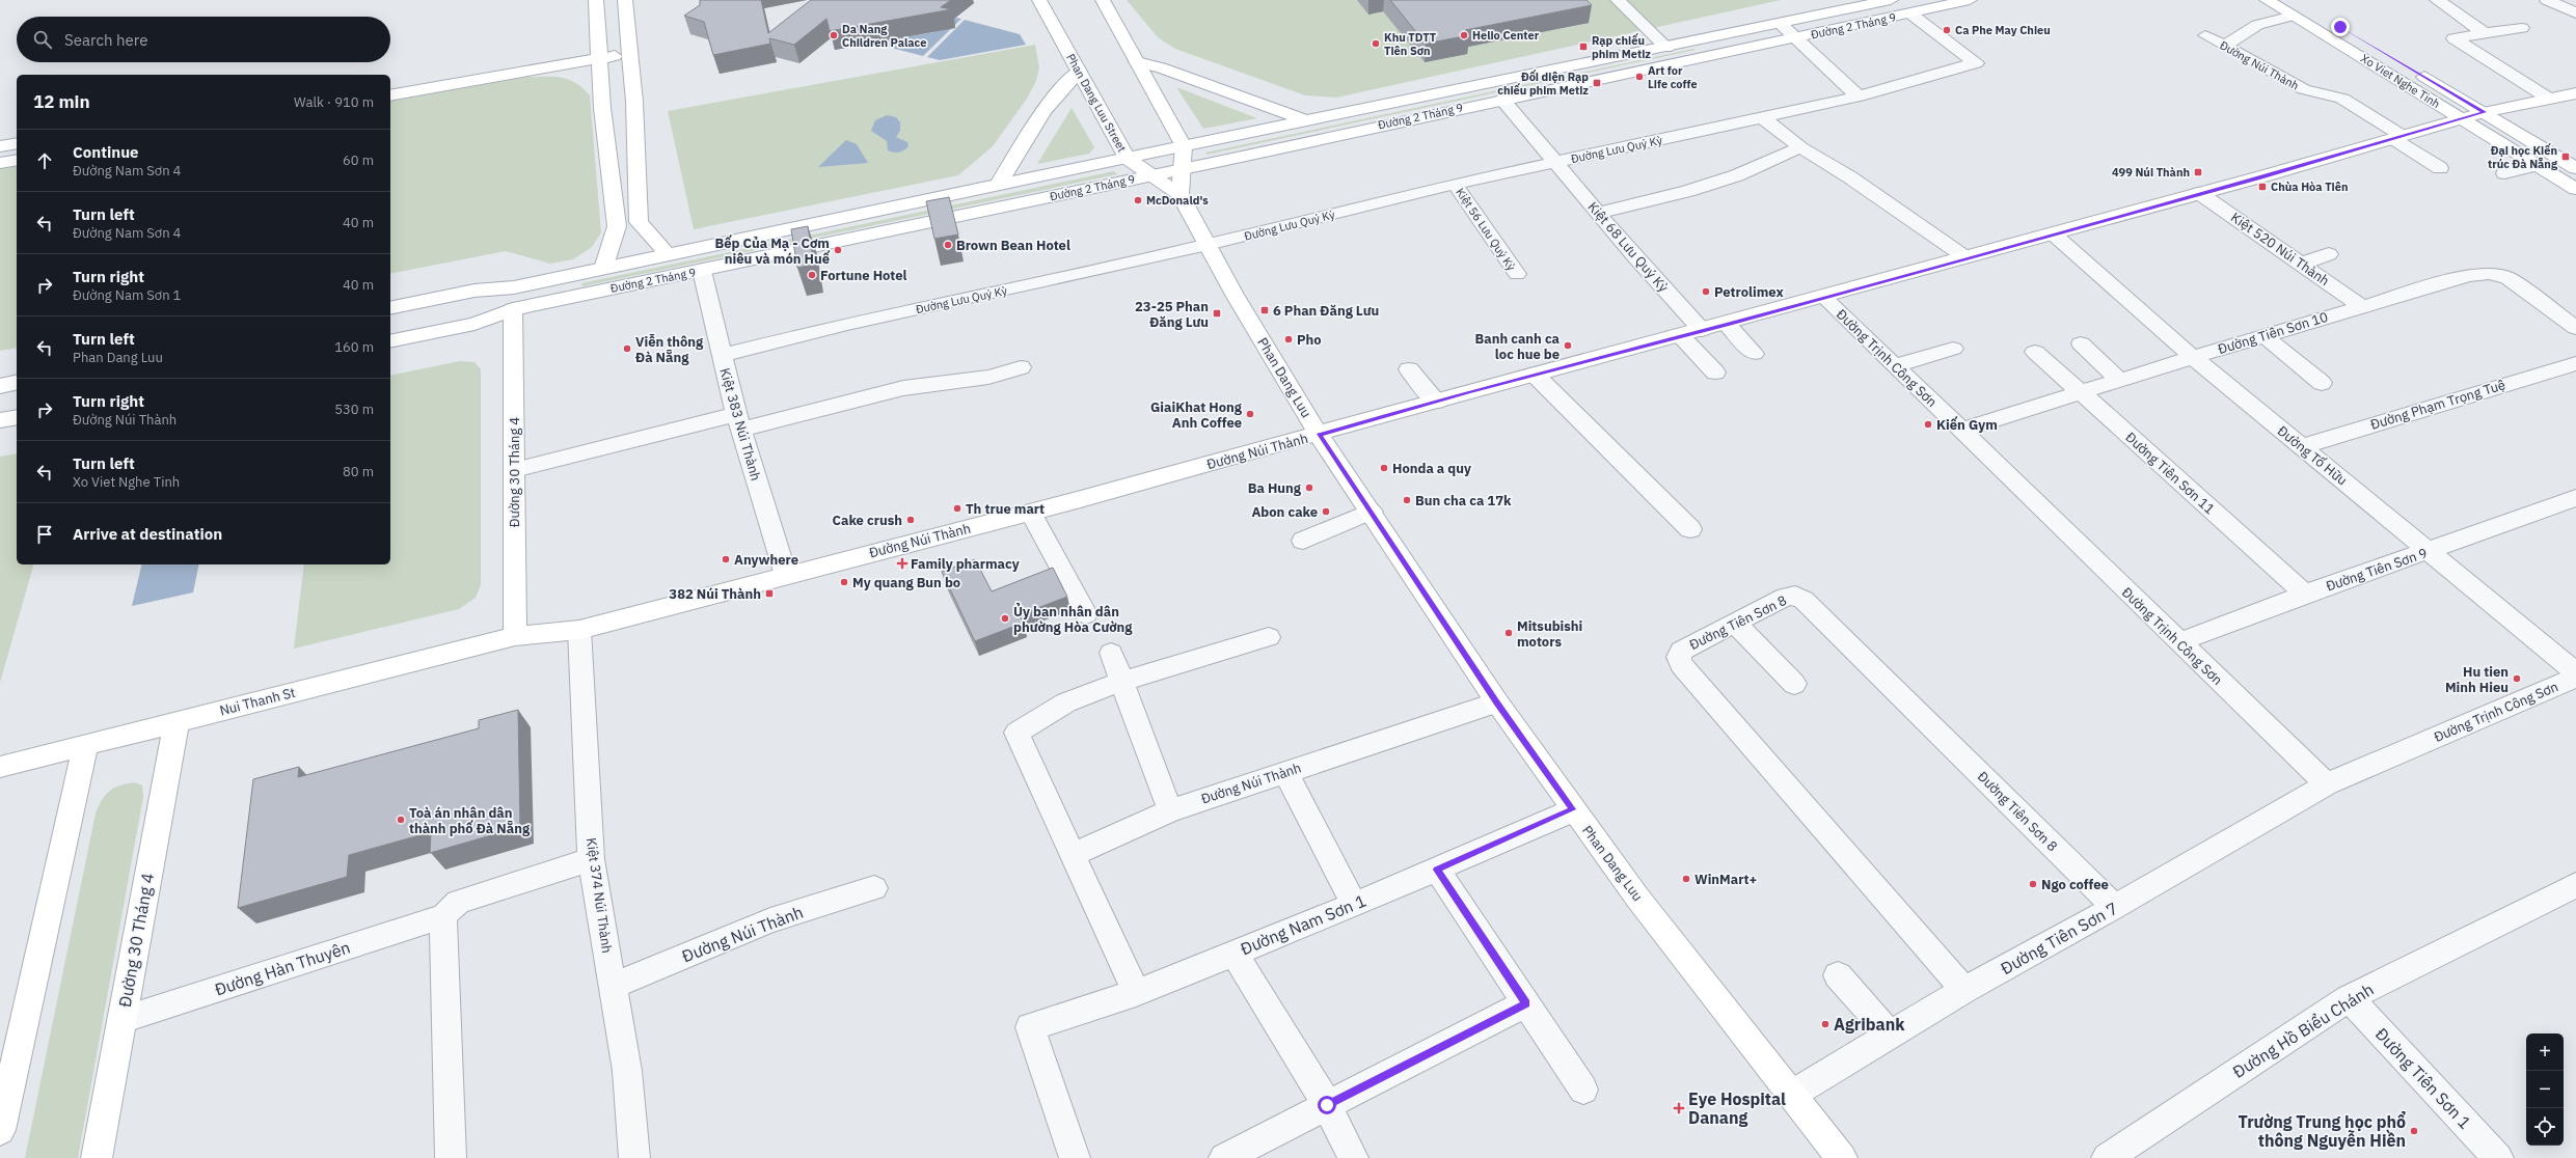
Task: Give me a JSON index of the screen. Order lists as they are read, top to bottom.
{
  "streets": {
    "main road": [
      "Đường 2 Tháng 9",
      "Đường Núi Thành",
      "Xo Viet Nghe Tinh",
      "Phan Dang Luu Street",
      "Phan Dang Luu",
      "Đường 30 Tháng 4",
      "Nui Thanh St"
    ],
    "street": [
      "Đường Lưu Quý Kỳ",
      "Kiệt 56 Lưu Quý Kỳ",
      "Kiệt 68 Lưu Quý Kỳ",
      "Kiệt 520 Núi Thành",
      "Đường Tiên Sơn 10",
      "Đường Trịnh Công Sơn",
      "Đường Phạm Trọng Tuệ",
      "Kiệt 383 Núi Thành",
      "Đường Tố Hữu",
      "Đường Tiên Sơn 11",
      "Đường Tiên Sơn 9",
      "Đường Tiên Sơn 8",
      "Kiệt 374 Núi Thành",
      "Đường Nam Sơn 1",
      "Đường Tiên Sơn 7",
      "Đường Hàn Thuyên",
      "Đường Hồ Biểu Chánh",
      "Đường Tiên Sơn 1"
    ]
  },
  "crossings": [
    ["Đường 2 Tháng 9", "Phan Dang Luu Street"],
    ["Đường 2 Tháng 9", "Đường Lưu Quý Kỳ"],
    ["Đường 2 Tháng 9", "Kiệt 68 Lưu Quý Kỳ"],
    ["Đường 2 Tháng 9", "Kiệt 383 Núi Thành"],
    ["Đường 2 Tháng 9", "Đường 30 Tháng 4"],
    ["Đường Núi Thành", "Xo Viet Nghe Tinh"],
    ["Đường Núi Thành", "Kiệt 68 Lưu Quý Kỳ"],
    ["Đường Núi Thành", "Kiệt 520 Núi Thành"],
    ["Đường Núi Thành", "Đường Trịnh Công Sơn"],
    ["Đường Núi Thành", "Phan Dang Luu"],
    ["Đường Núi Thành", "Kiệt 383 Núi Thành"],
    ["Đường Núi Thành", "Đường Tố Hữu"],
    ["Đường Núi Thành", "Đường 30 Tháng 4"],
    ["Đường Núi Thành", "Nui Thanh St"],
    ["Đường Núi Thành", "Kiệt 374 Núi Thành"],
    ["Phan Dang Luu Street", "Phan Dang Luu"],
    ["Đường Lưu Quý Kỳ", "Kiệt 56 Lưu Quý Kỳ"],
    ["Đường Lưu Quý Kỳ", "Kiệt 68 Lưu Quý Kỳ"],
    ["Đường Lưu Quý Kỳ", "Phan Dang Luu"],
    ["Đường Lưu Quý Kỳ", "Kiệt 383 Núi Thành"],
    ["Kiệt 520 Núi Thành", "Đường Tiên Sơn 10"],
    ["Đường Tiên Sơn 10", "Đường Trịnh Công Sơn"],
    ["Đường Tiên Sơn 10", "Đường Tố Hữu"],
    ["Đường Tiên Sơn 10", "Đường Tiên Sơn 11"],
    ["Đường Trịnh Công Sơn", "Đường Tiên Sơn 9"],
    ["Đường Trịnh Công Sơn", "Đường Tiên Sơn 7"],
    ["Phan Dang Luu", "Đường Nam Sơn 1"],
    ["Phan Dang Luu", "Đường Tiên Sơn 7"],
    ["Đường Phạm Trọng Tuệ", "Đường Tố Hữu"],
    ["Đường Tố Hữu", "Đường Tiên Sơn 9"],
    ["Đường 30 Tháng 4", "Nui Thanh St"],
    ["Đường 30 Tháng 4", "Đường Hàn Thuyên"],
    ["Đường Tiên Sơn 11", "Đường Tiên Sơn 9"],
    ["Đường Tiên Sơn 8", "Đường Tiên Sơn 7"],
    ["Kiệt 374 Núi Thành", "Đường Hàn Thuyên"],
    ["Đường Hồ Biểu Chánh", "Đường Tiên Sơn 1"]
  ],
  "places": {
    "other": [
      "Ca Phe May Chieu",
      "Da Nang Children Palace",
      "Helio Center",
      "Khu TDTT Tiên Sơn",
      "Art for Life coffe",
      "McDonald's",
      "Brown Bean Hotel",
      "Bếp Của Mạ - Cơm niêu và món Huế",
      "Fortune Hotel",
      "Petrolimex",
      "Pho",
      "Banh canh ca loc hue be",
      "Viễn thông Đà Nẵng",
      "GiaiKhat Hong Anh Coffee",
      "Kiến Gym",
      "Honda a quy",
      "Ba Hung",
      "Bun cha ca 17k",
      "Th true mart",
      "Abon cake",
      "Cake crush",
      "Anywhere",
      "My quang Bun bo",
      "Ủy ban nhân dân phường Hòa Cường",
      "Mitsubishi motors",
      "Hu tien Minh Hieu",
      "Toà án nhân dân thành phố Đà Nẵng",
      "WinMart+",
      "Ngo coffee",
      "Agribank",
      "Trường Trung học phổ thông Nguyễn Hiền"
    ],
    "transit": [
      "Rạp chiếu phim Metiz",
      "Đối diện Rạp chiếu phim Metiz",
      "Đại học Kiến trúc Đà Nẵng",
      "499 Núi Thành",
      "Chùa Hòa Tiên",
      "6 Phan Đăng Lưu",
      "23-25 Phan Đăng Lưu",
      "382 Núi Thành"
    ],
    "health": ["Family pharmacy", "Eye Hospital Danang"]
  },
  "page": {
    "search": "Search here",
    "heading": ["12 min", "Walk · 910 m"],
    "list": [
      ["Continue", "Đường Nam Sơn 4", "60 m"],
      ["Turn left", "Đường Nam Sơn 4", "40 m"],
      ["Turn right", "Đường Nam Sơn 1", "40 m"],
      ["Turn left", "Phan Dang Luu", "160 m"],
      ["Turn right", "Đường Núi Thành", "530 m"],
      ["Turn left", "Xo Viet Nghe Tinh", "80 m"],
      "Arrive at destination"
    ],
    "map_buttons": ["+", "−"]
  }
}
